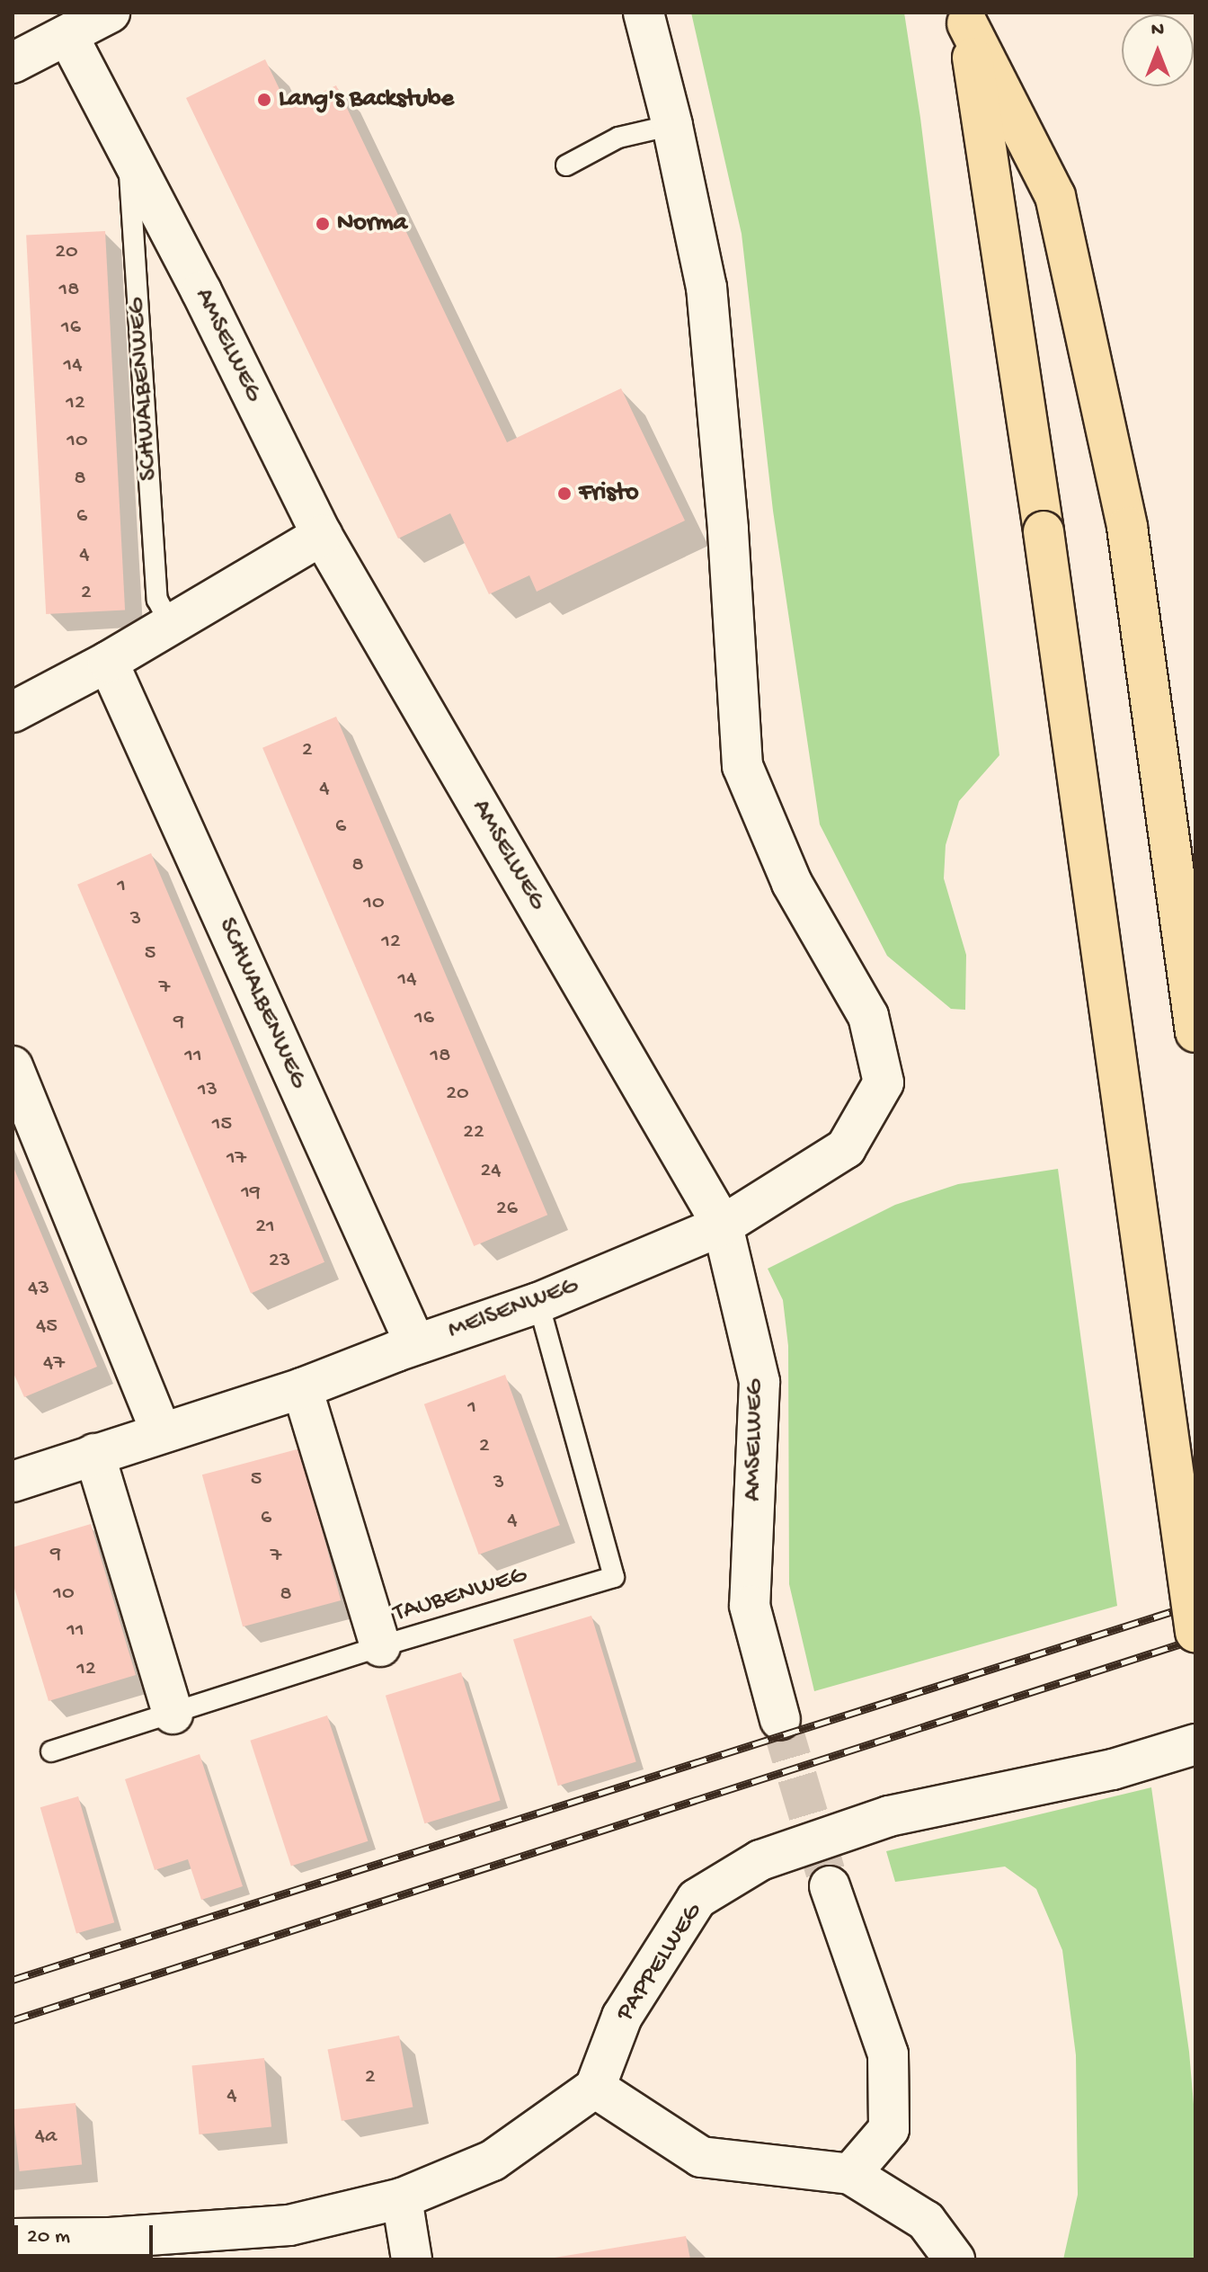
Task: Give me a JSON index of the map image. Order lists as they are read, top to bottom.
{
  "streets": {
    "street": [
      "AMSELWEG",
      "SCHWALBENWEG",
      "MEISENWEG",
      "PAPPELWEG"
    ],
    "lane": ["TAUBENWEG"]
  },
  "crossings": [
    ["AMSELWEG", "SCHWALBENWEG"],
    ["AMSELWEG", "MEISENWEG"],
    ["SCHWALBENWEG", "MEISENWEG"],
    ["MEISENWEG", "TAUBENWEG"]
  ],
  "places": ["Lang's Backstube", "Norma", "Fristo"],
  "house_numbers": [
    "20",
    "18",
    "16",
    "14",
    "12",
    "10",
    "8",
    "6",
    "4",
    "2",
    "2",
    "4",
    "6",
    "8",
    "1",
    "10",
    "3",
    "12",
    "5",
    "14",
    "7",
    "16",
    "9",
    "11",
    "18",
    "13",
    "20",
    "15",
    "22",
    "17",
    "24",
    "19",
    "26",
    "21",
    "23",
    "43",
    "45",
    "47",
    "1",
    "2",
    "5",
    "3",
    "6",
    "4",
    "9",
    "7",
    "10",
    "8",
    "11",
    "12",
    "2",
    "4",
    "4a"
  ],
  "scale_bar": "20 m",
  "north": "top"
}
